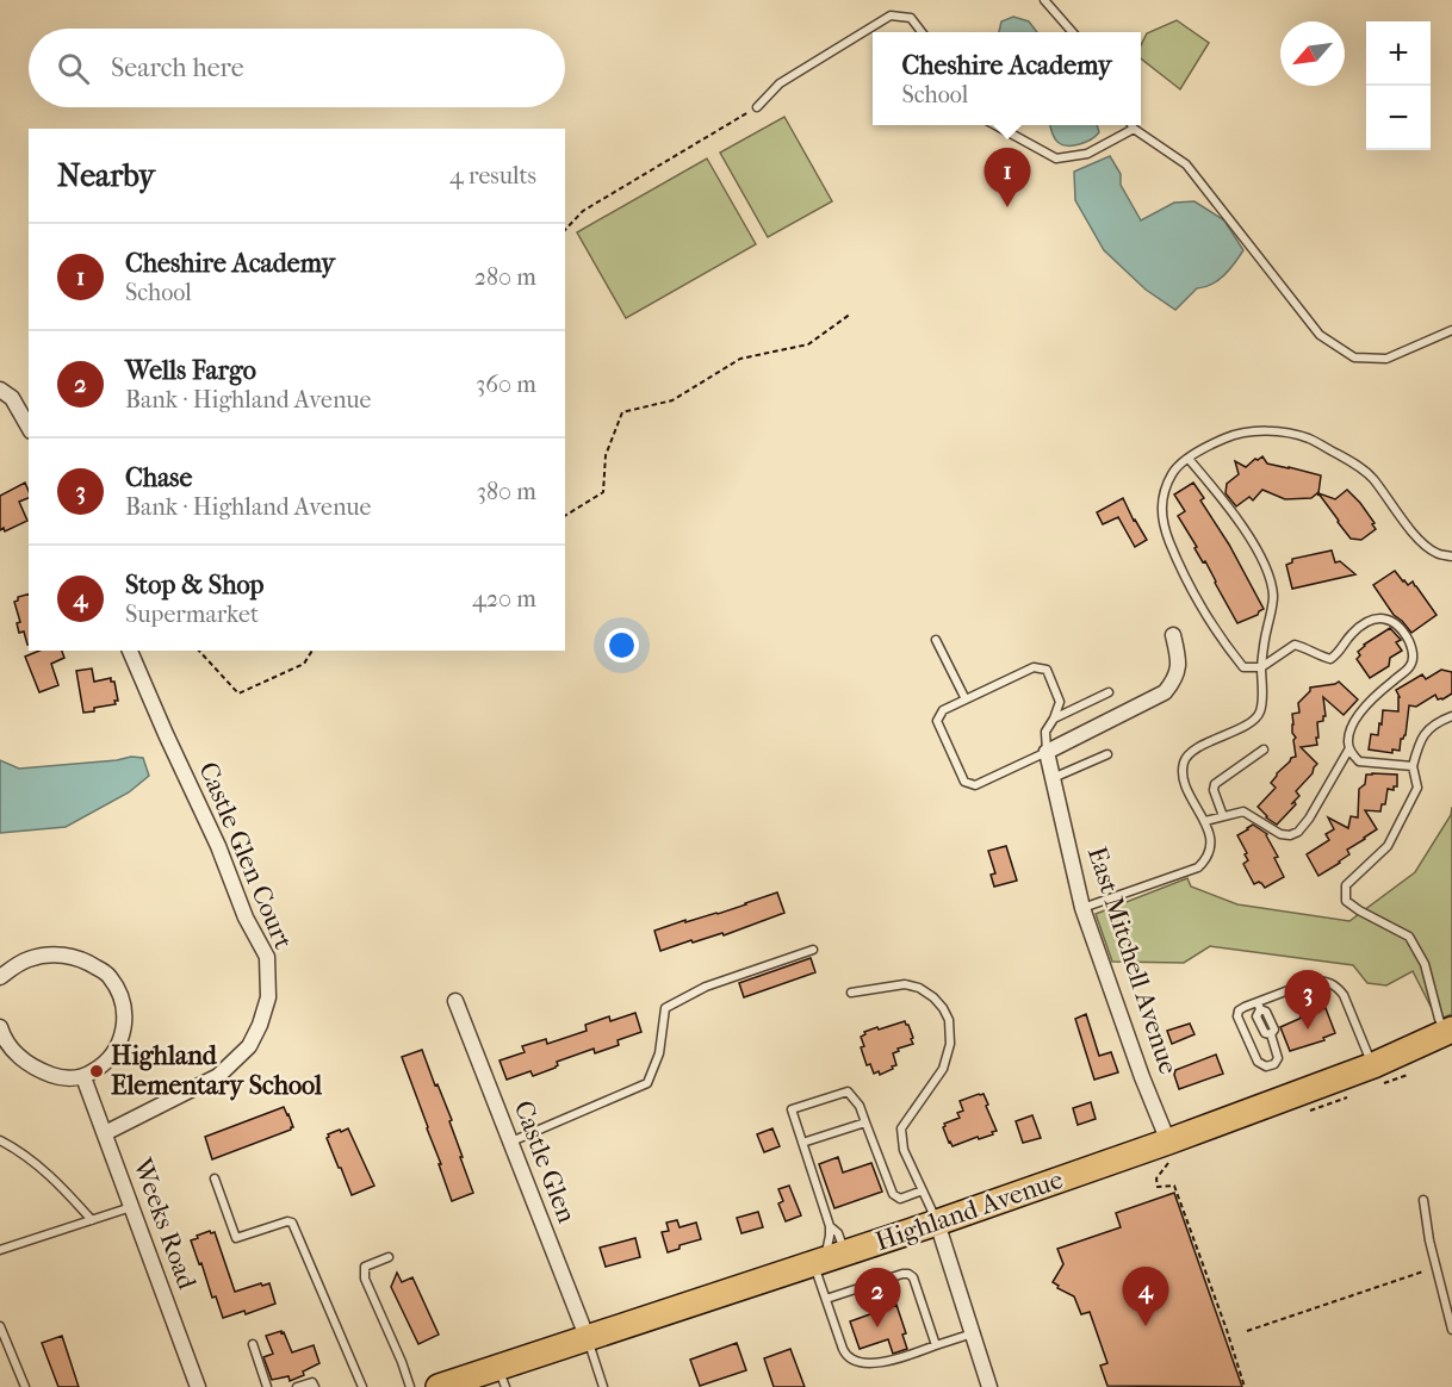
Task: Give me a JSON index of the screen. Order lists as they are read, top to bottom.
{
  "streets": {
    "highway": ["Highland Avenue"],
    "street": [
      "Castle Glen Court",
      "East Mitchell Avenue",
      "Castle Glen",
      "Weeks Road"
    ]
  },
  "crossings": [
    ["Castle Glen Court", "Weeks Road"],
    ["East Mitchell Avenue", "Highland Avenue"],
    ["Castle Glen", "Highland Avenue"]
  ],
  "places": ["Highland Elementary School"],
  "north": "bottom left",
  "page": {
    "map_buttons": ["+", "−"],
    "search": "Search here",
    "popup": ["Cheshire Academy", "School"],
    "heading": ["Nearby", "4 results"],
    "pins": [
      "1",
      "3",
      "4",
      "2"
    ],
    "list": [
      {
        "mark": "1",
        "name": "Cheshire Academy",
        "note": "School",
        "value": "280 m"
      },
      {
        "mark": "2",
        "name": "Wells Fargo",
        "note": "Bank · Highland Avenue",
        "value": "360 m"
      },
      {
        "mark": "3",
        "name": "Chase",
        "note": "Bank · Highland Avenue",
        "value": "380 m"
      },
      {
        "mark": "4",
        "name": "Stop & Shop",
        "note": "Supermarket",
        "value": "420 m"
      }
    ]
  }
}
